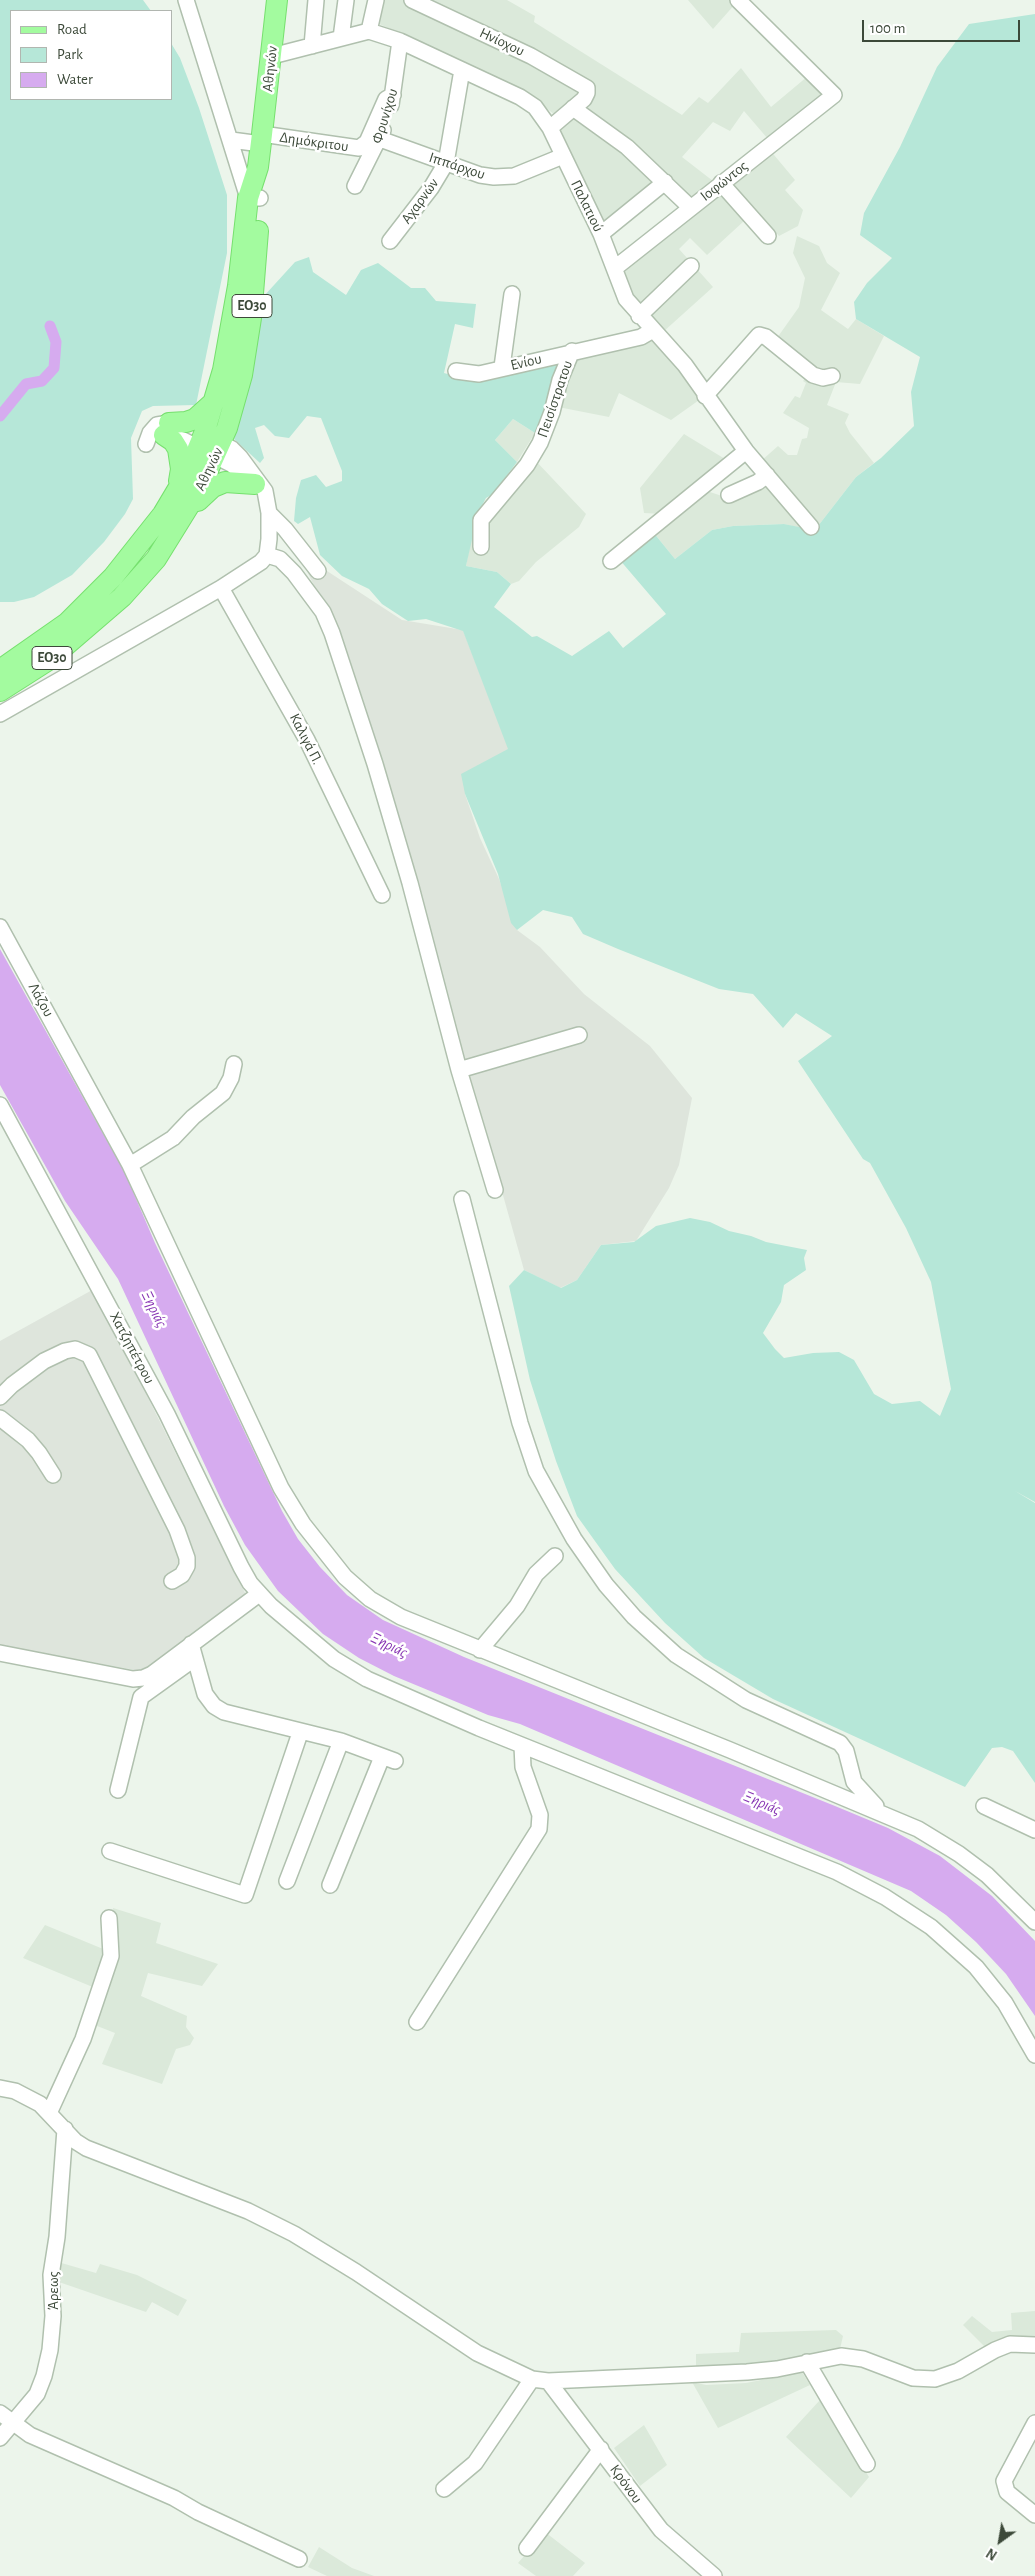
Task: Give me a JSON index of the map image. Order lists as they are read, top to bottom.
{
  "streets": {
    "main road": ["Αθηνών", "ΕΟ30"],
    "street": [
      "Ηνίοχου",
      "Φρυνίχου",
      "Δημόκριτου",
      "Ιππάρχου",
      "Ιοφώντος",
      "Αχαρνών",
      "Παλατιού",
      "Ενίου",
      "Πεισίστρατου",
      "Καλιγά Π.",
      "Λάζου",
      "Χατζηπέτρου",
      "Άρεως",
      "Κρόνου"
    ]
  },
  "crossings": [
    ["Αθηνών", "Δημόκριτου"],
    ["Φρυνίχου", "Δημόκριτου"],
    ["Φρυνίχου", "Ιππάρχου"],
    ["Φρυνίχου", "Παλατιού"],
    ["Ιππάρχου", "Αχαρνών"],
    ["Ιππάρχου", "Παλατιού"],
    ["Ιοφώντος", "Παλατιού"],
    ["Αχαρνών", "Παλατιού"],
    ["Παλατιού", "Ενίου"],
    ["Ενίου", "Πεισίστρατου"]
  ],
  "water": ["Ξηριάς"],
  "legend": ["Road", "Park", "Water"],
  "scale_bar": "100 m",
  "north": "bottom left"
}
